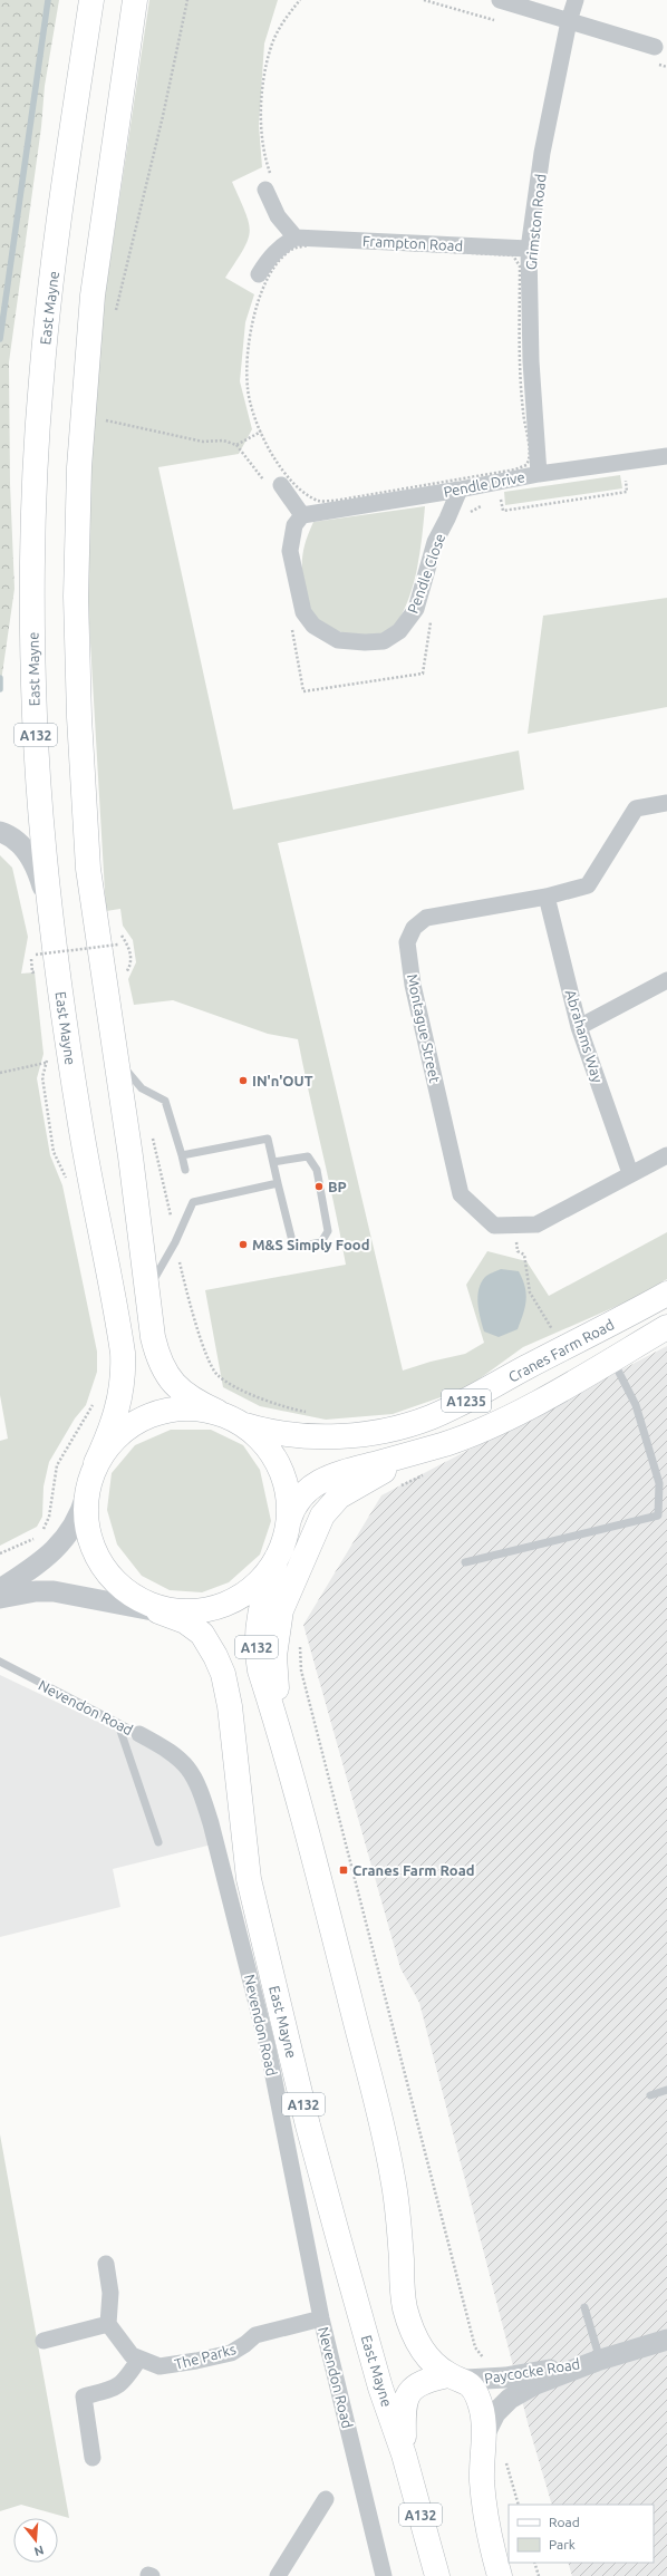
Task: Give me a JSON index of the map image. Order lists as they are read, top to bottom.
{
  "streets": {
    "main road": [
      "East Mayne",
      "A132",
      "Cranes Farm Road",
      "A1235"
    ],
    "street": [
      "Grimston Road",
      "Frampton Road",
      "Pendle Drive",
      "Pendle Close",
      "Montague Street",
      "Abrahams Way",
      "Nevendon Road",
      "The Parks",
      "Paycocke Road"
    ]
  },
  "crossings": [
    ["Grimston Road", "Frampton Road"],
    ["Grimston Road", "Pendle Drive"],
    ["East Mayne", "A132"],
    ["East Mayne", "Paycocke Road"],
    ["Pendle Drive", "Pendle Close"],
    ["A132", "Cranes Farm Road"],
    ["A132", "A1235"],
    ["A132", "Paycocke Road"],
    ["Montague Street", "Abrahams Way"],
    ["Nevendon Road", "The Parks"]
  ],
  "places": {
    "other": ["IN'n'OUT", "BP", "M&S Simply Food"],
    "transit": ["Cranes Farm Road"]
  },
  "legend": ["Road", "Park"],
  "north": "bottom"
}
